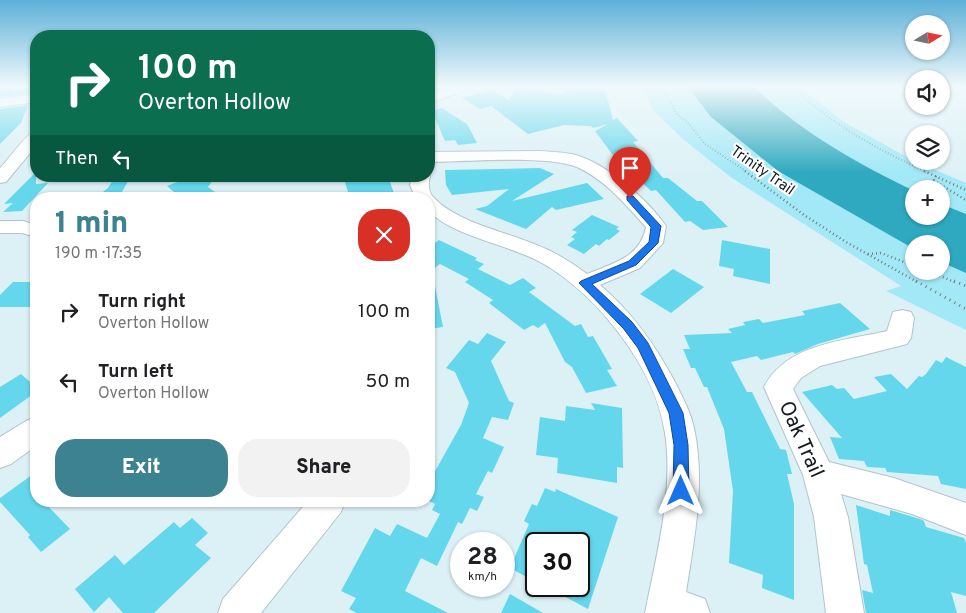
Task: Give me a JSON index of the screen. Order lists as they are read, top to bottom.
{
  "streets": {
    "street": ["Oak Trail"],
    "path": ["Trinity Trail"]
  },
  "north": "right",
  "page": {
    "map_buttons": ["+", "−"],
    "turn": ["100 m", "Overton Hollow"],
    "then": "Then",
    "heading": ["1 min", "190 m · 17:35"],
    "list": [
      {
        "name": "Turn right",
        "note": "Overton Hollow",
        "value": "100 m"
      },
      {
        "name": "Turn left",
        "note": "Overton Hollow",
        "value": "50 m"
      }
    ],
    "buttons": ["Exit", "Share"],
    "speed": "28 km/h",
    "limit": "30"
  }
}
